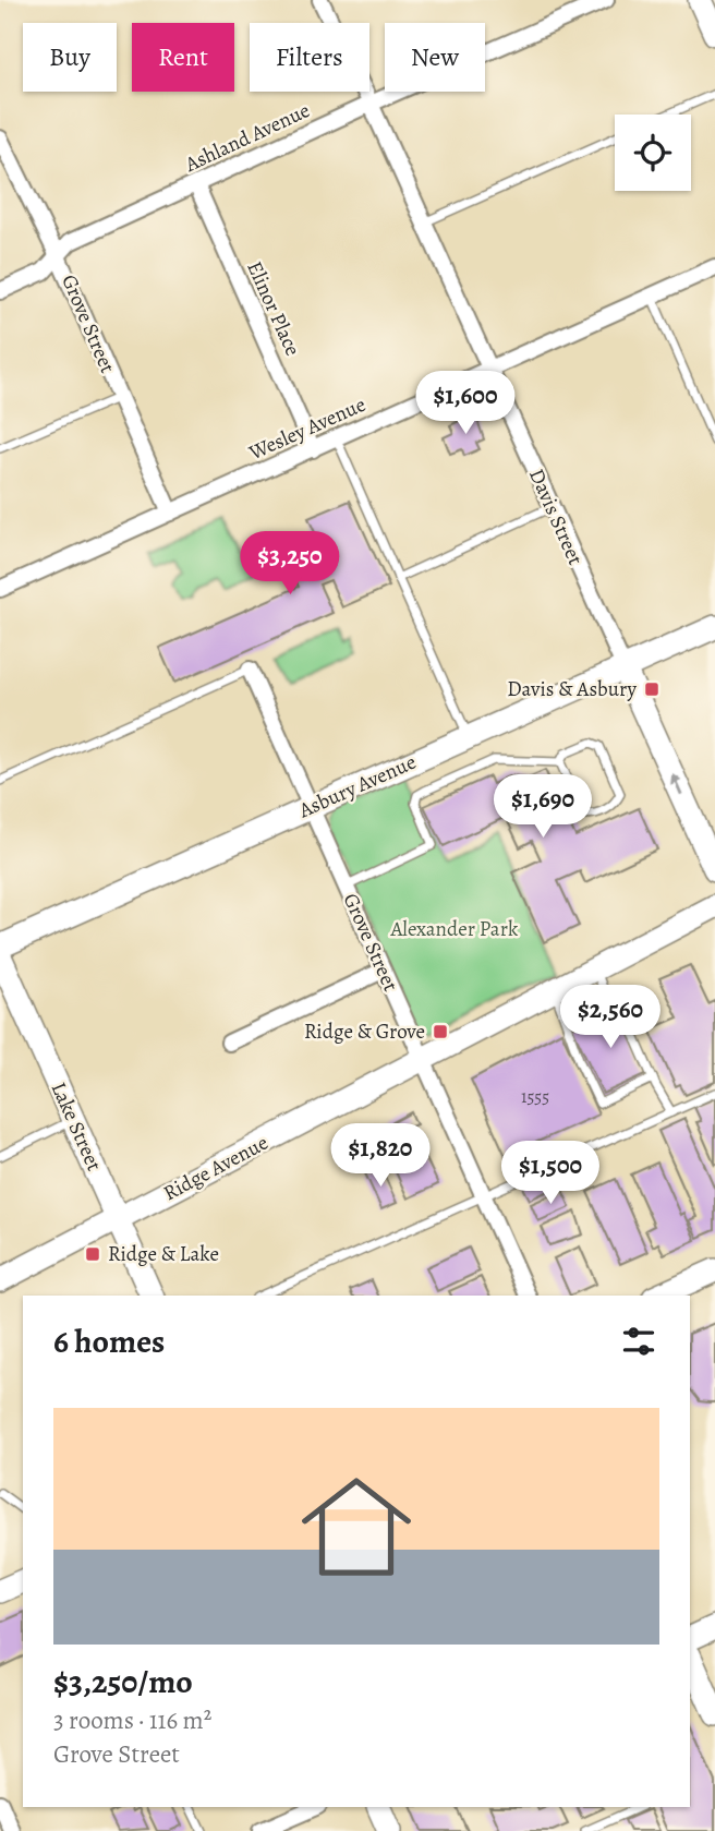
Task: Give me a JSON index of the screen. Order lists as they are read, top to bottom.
{
  "streets": {
    "main road": [
      "Davis Street",
      "Asbury Avenue",
      "Lake Street",
      "Ridge Avenue"
    ],
    "street": [
      "Ashland Avenue",
      "Elinor Place",
      "Grove Street",
      "Wesley Avenue"
    ]
  },
  "crossings": [
    ["Ashland Avenue", "Elinor Place"],
    ["Ashland Avenue", "Grove Street"],
    ["Ashland Avenue", "Davis Street"],
    ["Elinor Place", "Wesley Avenue"],
    ["Grove Street", "Wesley Avenue"],
    ["Grove Street", "Asbury Avenue"],
    ["Grove Street", "Ridge Avenue"],
    ["Wesley Avenue", "Davis Street"],
    ["Davis Street", "Asbury Avenue"],
    ["Lake Street", "Ridge Avenue"]
  ],
  "parks": ["Alexander Park"],
  "places": {
    "transit": ["Davis & Asbury", "Ridge & Grove", "Ridge & Lake"]
  },
  "house_numbers": ["1555"],
  "page": {
    "chip": [
      "Buy",
      "Rent",
      "Filters",
      "New"
    ],
    "price": [
      "$1,600",
      "$3,250",
      "$1,690",
      "$2,560",
      "$1,820",
      "$1,500"
    ],
    "heading": "6 homes",
    "list": [
      {
        "name": "$3,250/mo",
        "note": "3 rooms · 116 m² · Grove Street"
      }
    ]
  }
}
